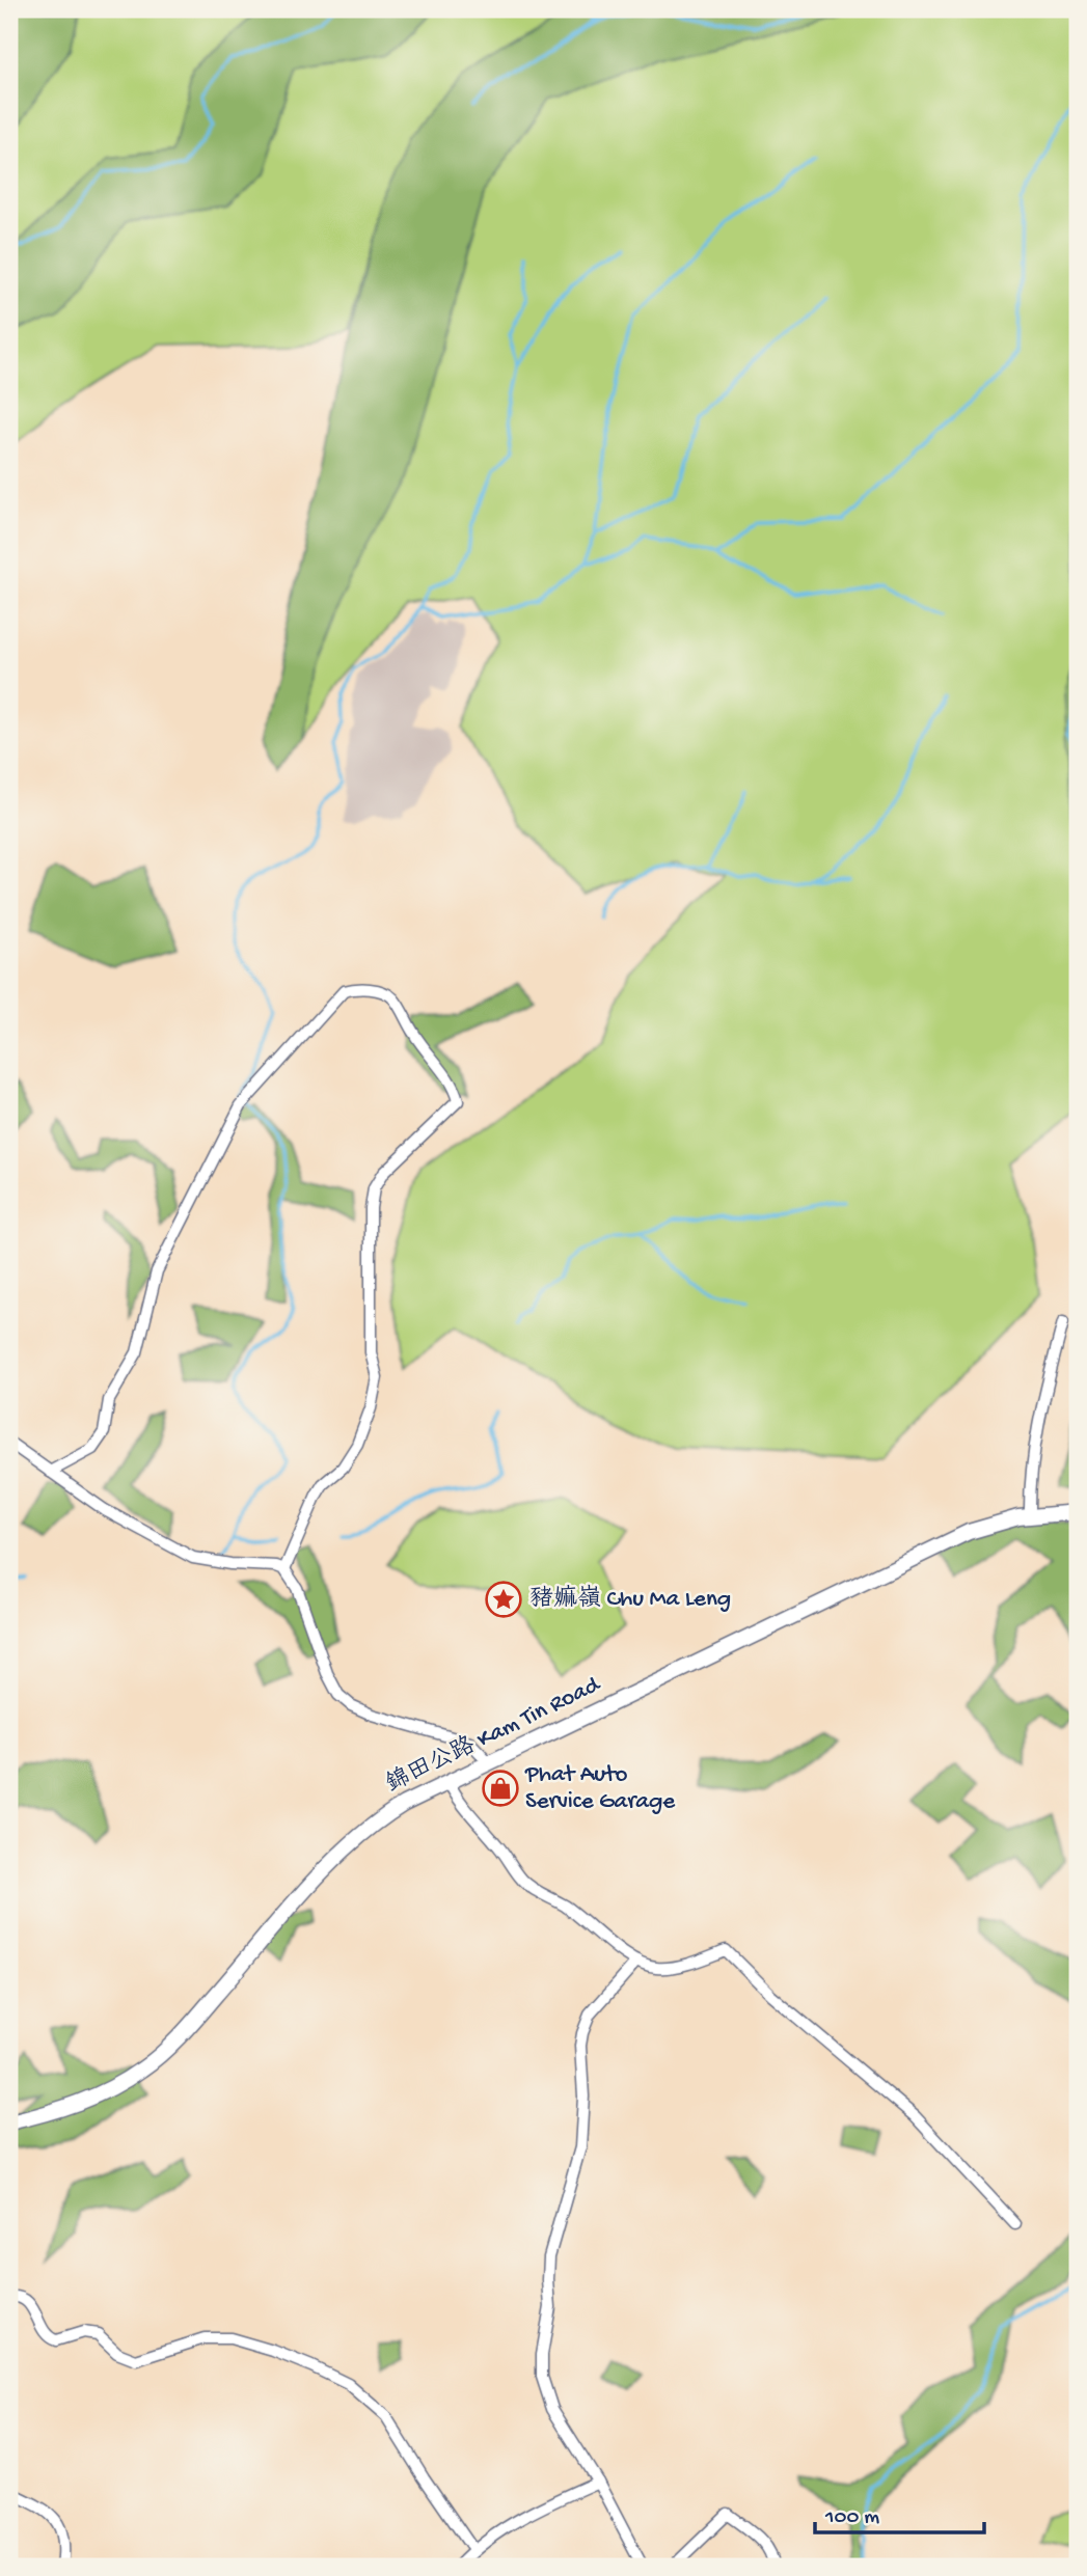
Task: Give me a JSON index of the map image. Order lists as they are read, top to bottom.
{
  "streets": {
    "main road": ["錦田公路 Kam Tin Road"]
  },
  "places": {
    "place": ["豬嫲嶺 Chu Ma Leng"],
    "shop": ["Phat Auto Service Garage"]
  },
  "scale_bar": "100 m"
}
